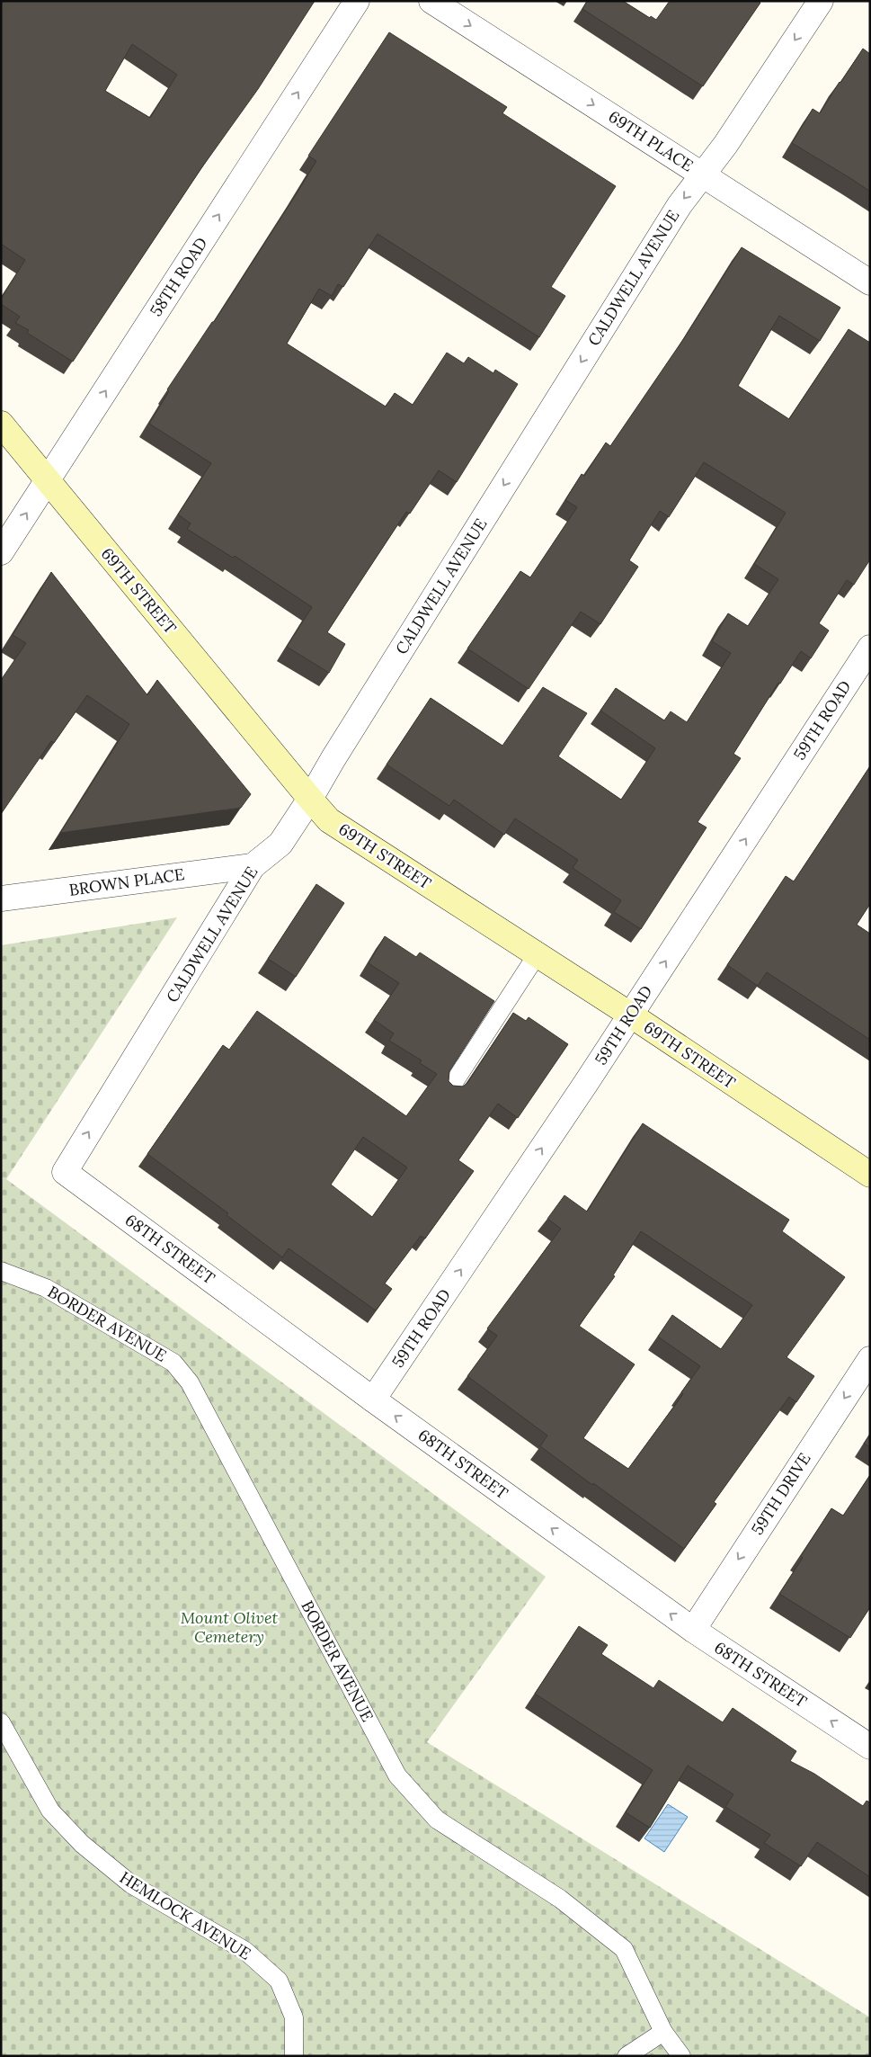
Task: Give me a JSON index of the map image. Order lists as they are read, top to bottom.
{
  "streets": {
    "main road": ["69TH STREET"],
    "street": [
      "69TH PLACE",
      "58TH ROAD",
      "CALDWELL AVENUE",
      "59TH ROAD",
      "BROWN PLACE",
      "68TH STREET",
      "59TH DRIVE"
    ],
    "lane": ["BORDER AVENUE", "HEMLOCK AVENUE"]
  },
  "crossings": [
    ["69TH PLACE", "CALDWELL AVENUE"],
    ["58TH ROAD", "69TH STREET"],
    ["CALDWELL AVENUE", "69TH STREET"],
    ["CALDWELL AVENUE", "BROWN PLACE"],
    ["CALDWELL AVENUE", "68TH STREET"],
    ["69TH STREET", "59TH ROAD"],
    ["59TH ROAD", "68TH STREET"],
    ["68TH STREET", "59TH DRIVE"]
  ],
  "one_way": [
    "69TH PLACE",
    "58TH ROAD",
    "59TH ROAD",
    "68TH STREET",
    "59TH DRIVE"
  ],
  "parks": ["Mount Olivet Cemetery"]
}
